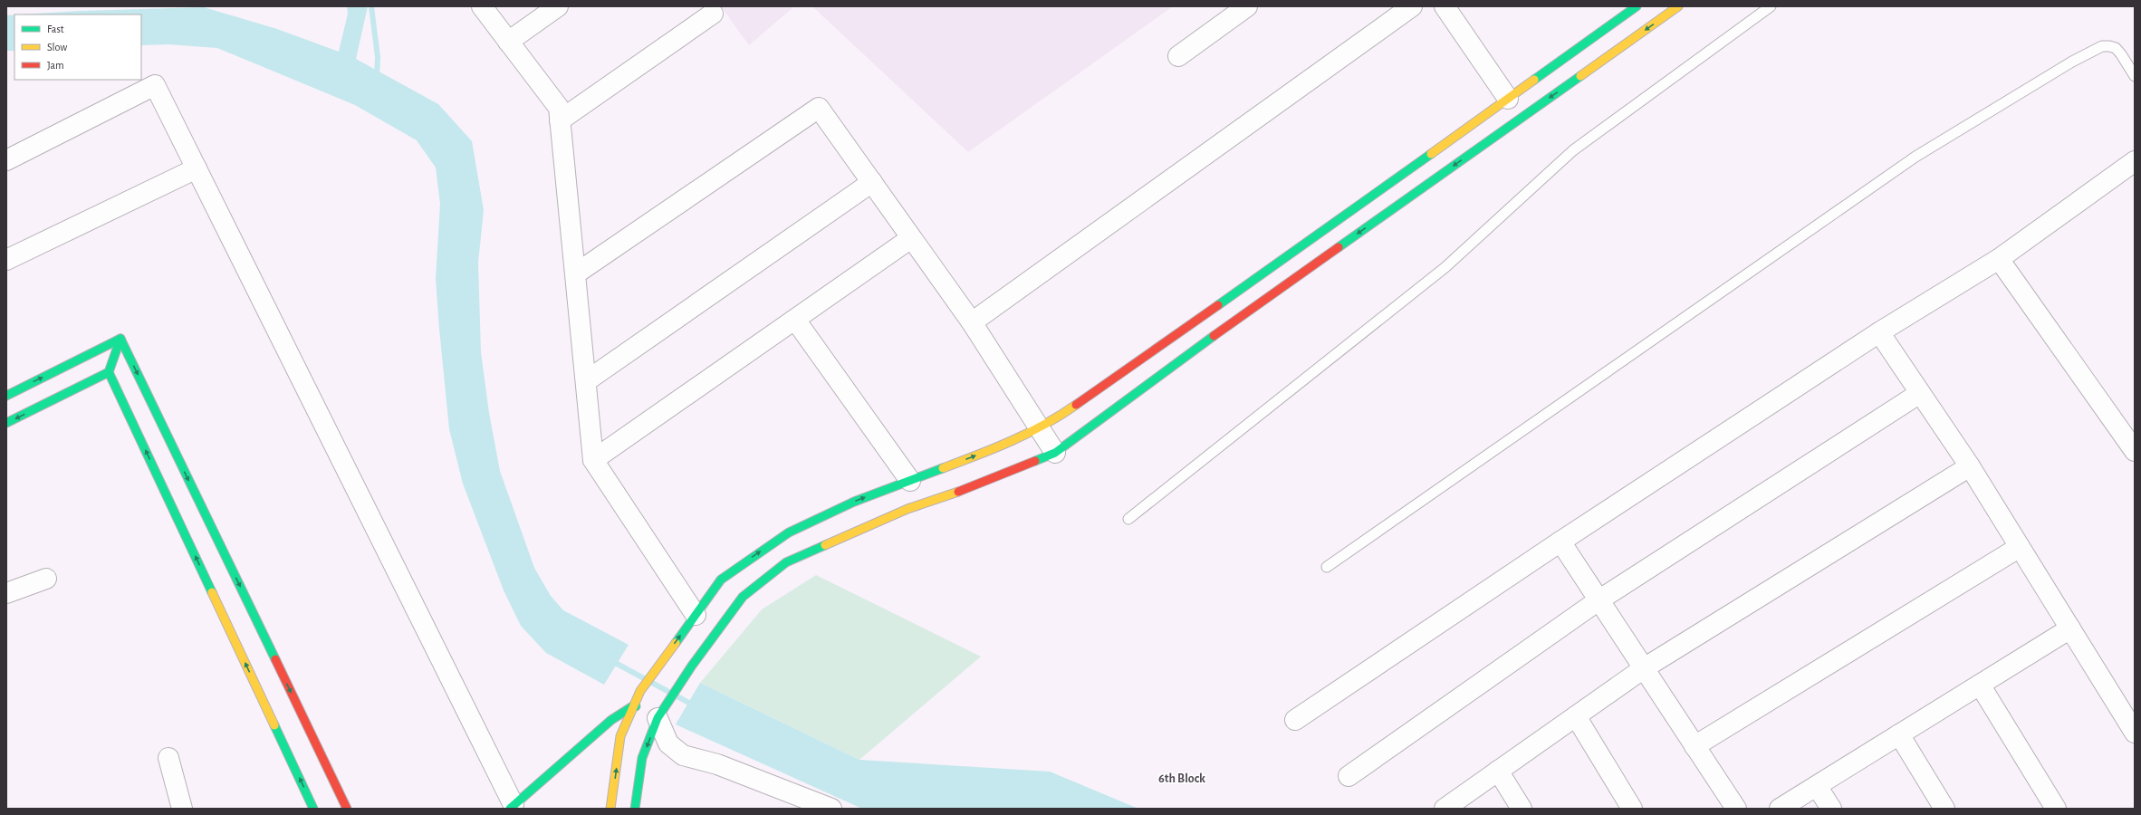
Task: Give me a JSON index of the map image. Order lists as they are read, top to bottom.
{
  "districts": ["6th Block"],
  "legend": ["Fast", "Slow", "Jam"]
}
